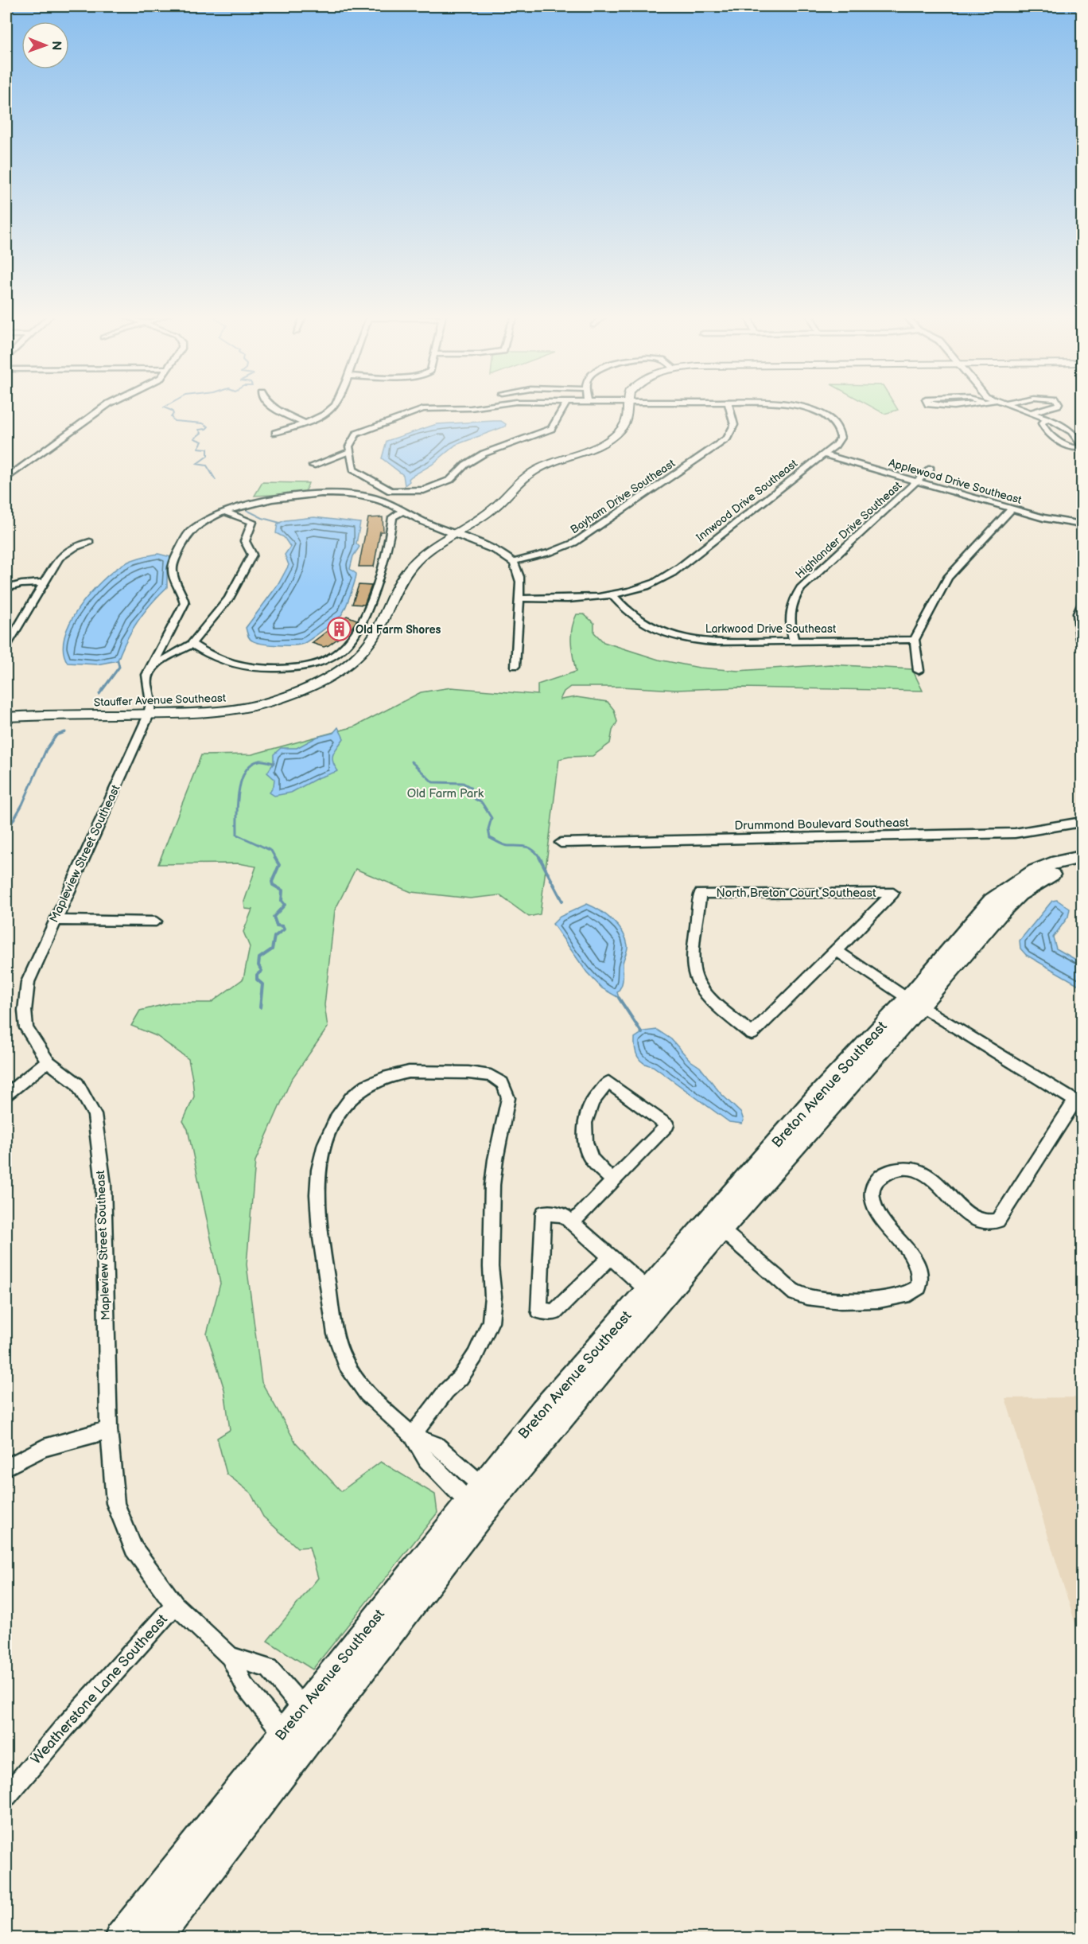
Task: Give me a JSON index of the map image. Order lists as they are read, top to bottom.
{
  "streets": {
    "main road": ["Breton Avenue Southeast"],
    "street": [
      "Applewood Drive Southeast",
      "Bayham Drive Southeast",
      "Innwood Drive Southeast",
      "Highlander Drive Southeast",
      "Larkwood Drive Southeast",
      "Stauffer Avenue Southeast",
      "Drummond Boulevard Southeast",
      "Mapleview Street Southeast",
      "North Breton Court Southeast",
      "Weatherstone Lane Southeast"
    ]
  },
  "crossings": [
    ["Applewood Drive Southeast", "Innwood Drive Southeast"],
    ["Applewood Drive Southeast", "Highlander Drive Southeast"],
    ["Bayham Drive Southeast", "Mapleview Street Southeast"],
    ["Innwood Drive Southeast", "Larkwood Drive Southeast"],
    ["Highlander Drive Southeast", "Larkwood Drive Southeast"],
    ["Stauffer Avenue Southeast", "Mapleview Street Southeast"],
    ["Mapleview Street Southeast", "Breton Avenue Southeast"],
    ["Mapleview Street Southeast", "Weatherstone Lane Southeast"]
  ],
  "parks": ["Old Farm Park"],
  "places": {
    "building": ["Old Farm Shores"]
  },
  "north": "right"
}
